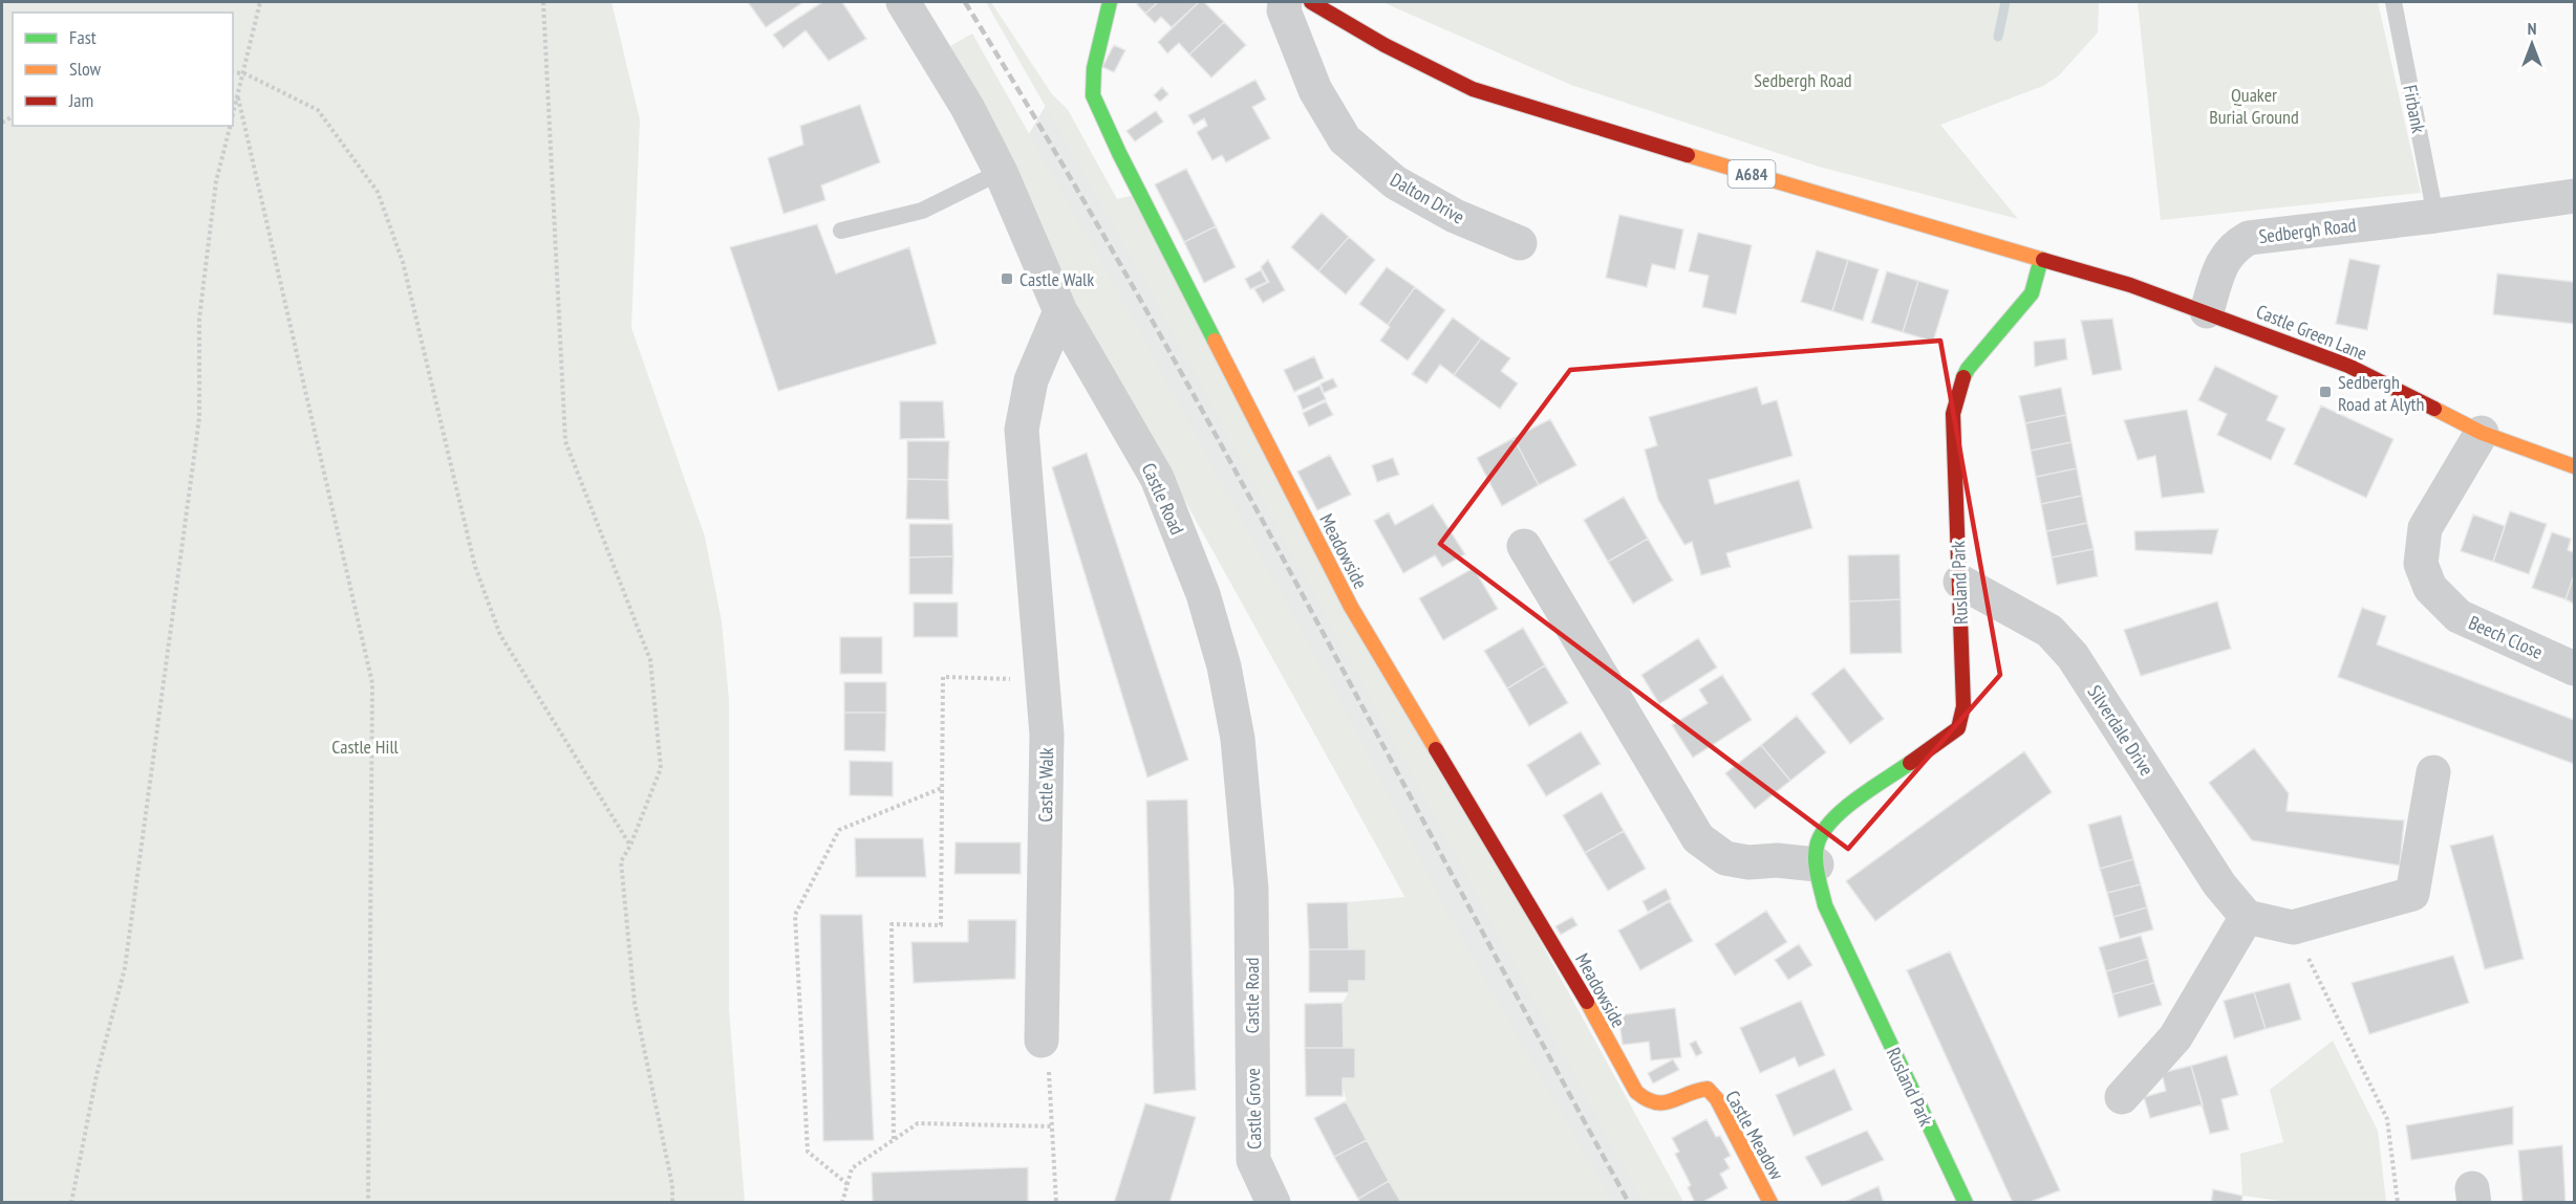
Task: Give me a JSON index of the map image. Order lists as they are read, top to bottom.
{
  "streets": {
    "main road": [
      "A684",
      "Castle Green Lane",
      "Meadowside",
      "Rusland Park",
      "Castle Meadow"
    ],
    "street": [
      "Dalton Drive",
      "Sedbergh Road",
      "Castle Road",
      "Beech Close",
      "Silverdale Drive",
      "Castle Walk",
      "Castle Grove"
    ],
    "lane": ["Firbank"]
  },
  "crossings": [
    ["Firbank", "Sedbergh Road"],
    ["A684", "Dalton Drive"],
    ["A684", "Sedbergh Road"],
    ["A684", "Castle Green Lane"],
    ["A684", "Rusland Park"],
    ["Sedbergh Road", "Castle Green Lane"],
    ["Castle Green Lane", "Beech Close"],
    ["Castle Road", "Castle Walk"],
    ["Castle Road", "Castle Grove"],
    ["Meadowside", "Castle Meadow"],
    ["Rusland Park", "Silverdale Drive"]
  ],
  "parks": ["Sedbergh Road", "Quaker Burial Ground", "Castle Hill"],
  "places": {
    "transit": ["Castle Walk", "Sedbergh Road at Alyth"]
  },
  "legend": ["Fast", "Slow", "Jam"],
  "north": "top"
}
